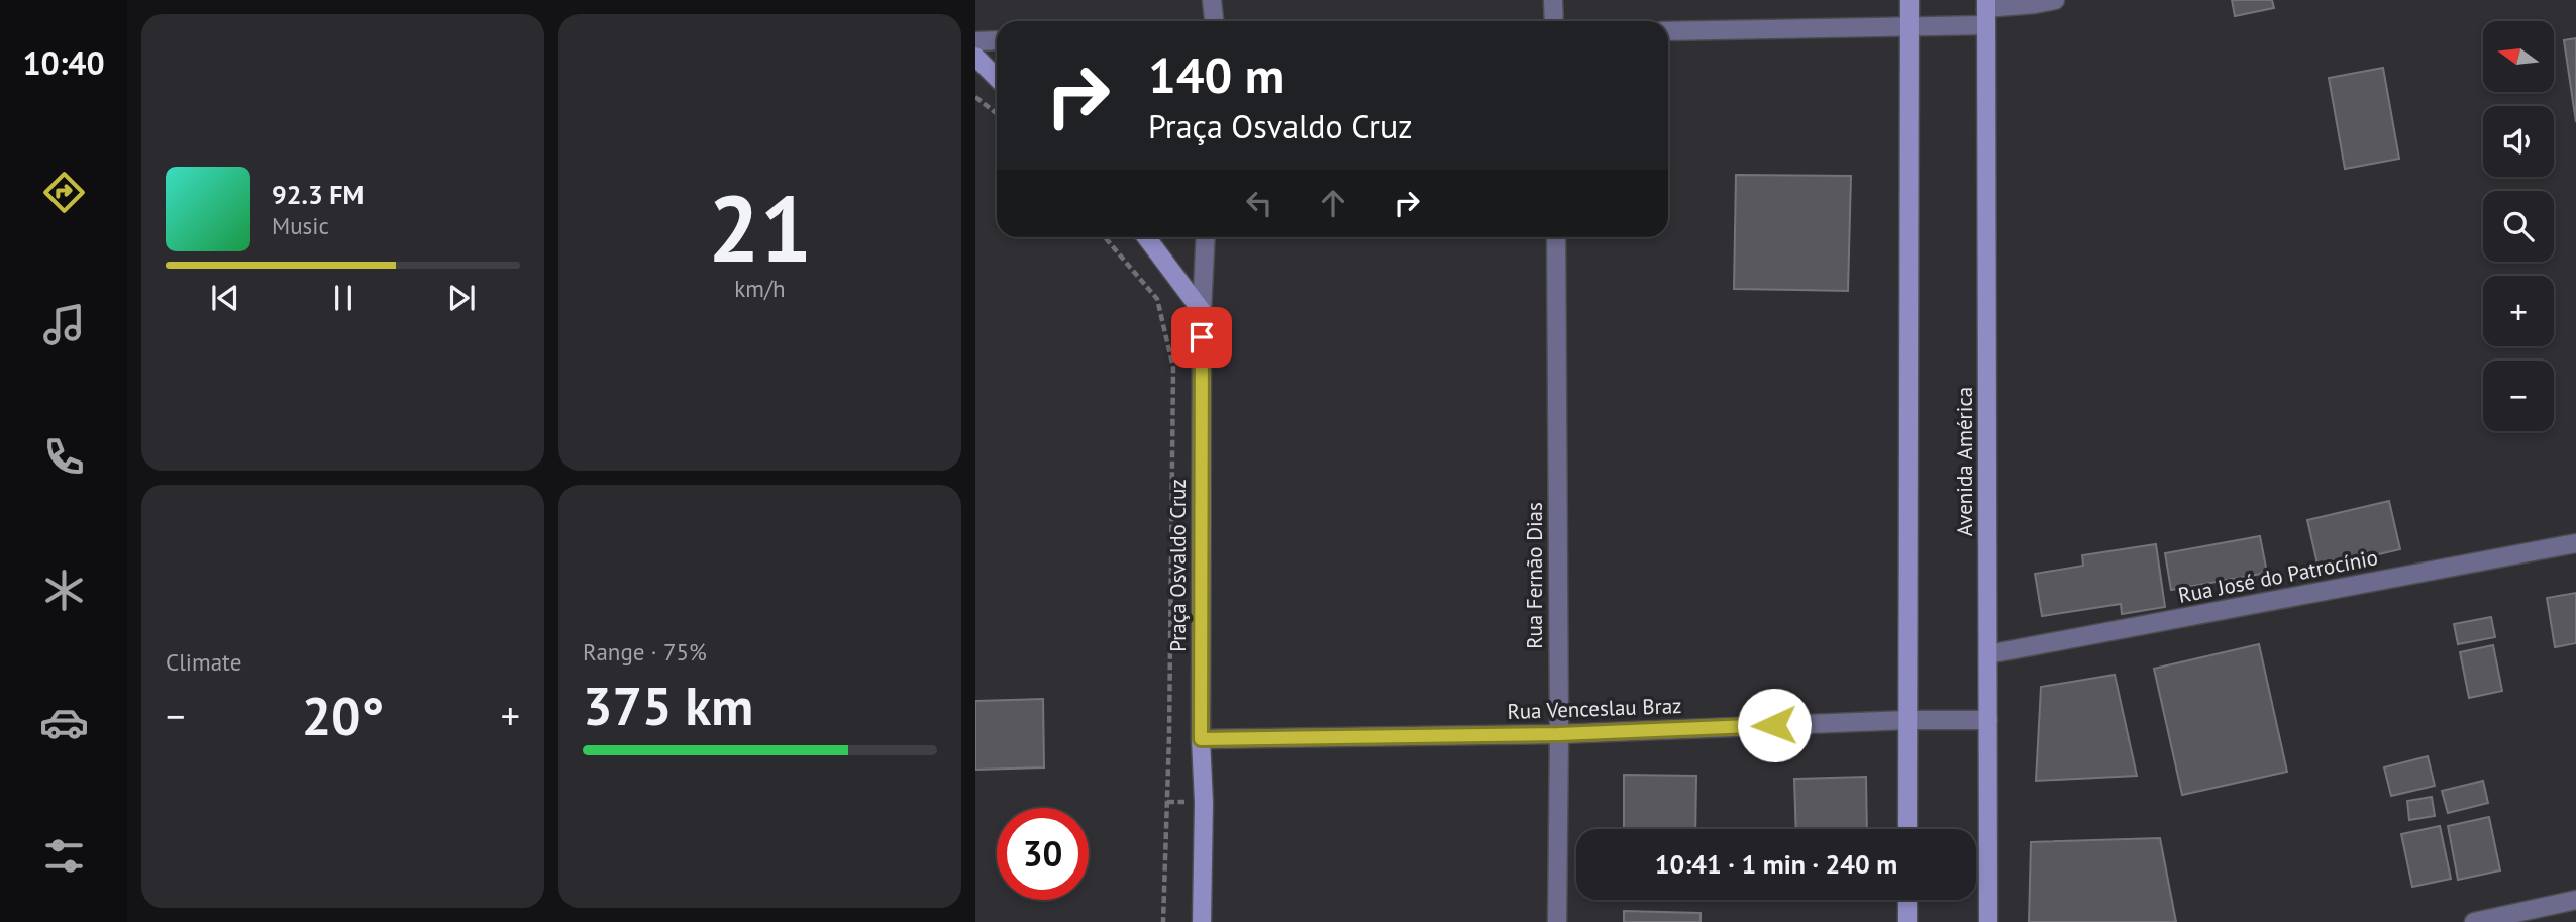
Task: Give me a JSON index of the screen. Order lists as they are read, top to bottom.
{
  "streets": {
    "main road": ["Avenida América", "Praça Osvaldo Cruz"],
    "street": ["Rua Fernão Dias", "Rua José do Patrocínio", "Rua Venceslau Braz"]
  },
  "crossings": [
    ["Avenida América", "Rua José do Patrocínio"],
    ["Avenida América", "Rua Venceslau Braz"],
    ["Praça Osvaldo Cruz", "Rua Venceslau Braz"],
    ["Rua Fernão Dias", "Rua Venceslau Braz"]
  ],
  "north": "left",
  "page": {
    "tabs": "10:40",
    "tile": [
      ["21", "km/h"],
      "Climate",
      ["Range · 75%", "375 km"]
    ],
    "map_buttons": ["+", "−"],
    "turn": ["140 m", "Praça Osvaldo Cruz"],
    "song": ["92.3 FM", "Music"],
    "heat": ["−", "20°", "+"],
    "limit": "30",
    "trip": "10:41 · 1 min · 240 m"
  }
}
